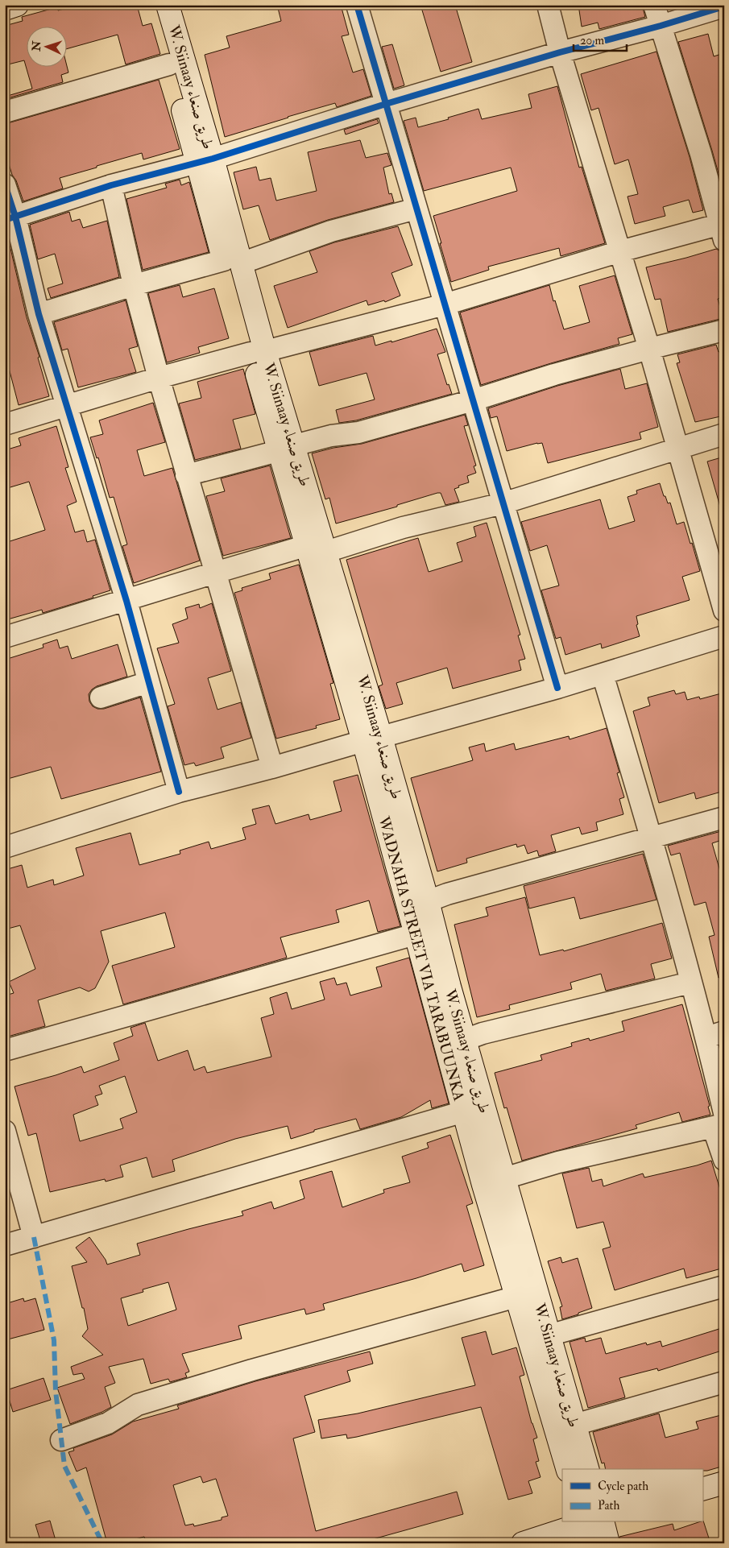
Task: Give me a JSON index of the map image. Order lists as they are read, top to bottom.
{
  "streets": {
    "main road": ["W. Siinaay طريق صنعاء", "WADNAHA STREET VIA TARABUUNKA"]
  },
  "crossings": [
    ["W. Siinaay طريق صنعاء", "WADNAHA STREET VIA TARABUUNKA"]
  ],
  "legend": ["Cycle path", "Path"],
  "scale_bar": "20 m",
  "north": "left"
}
